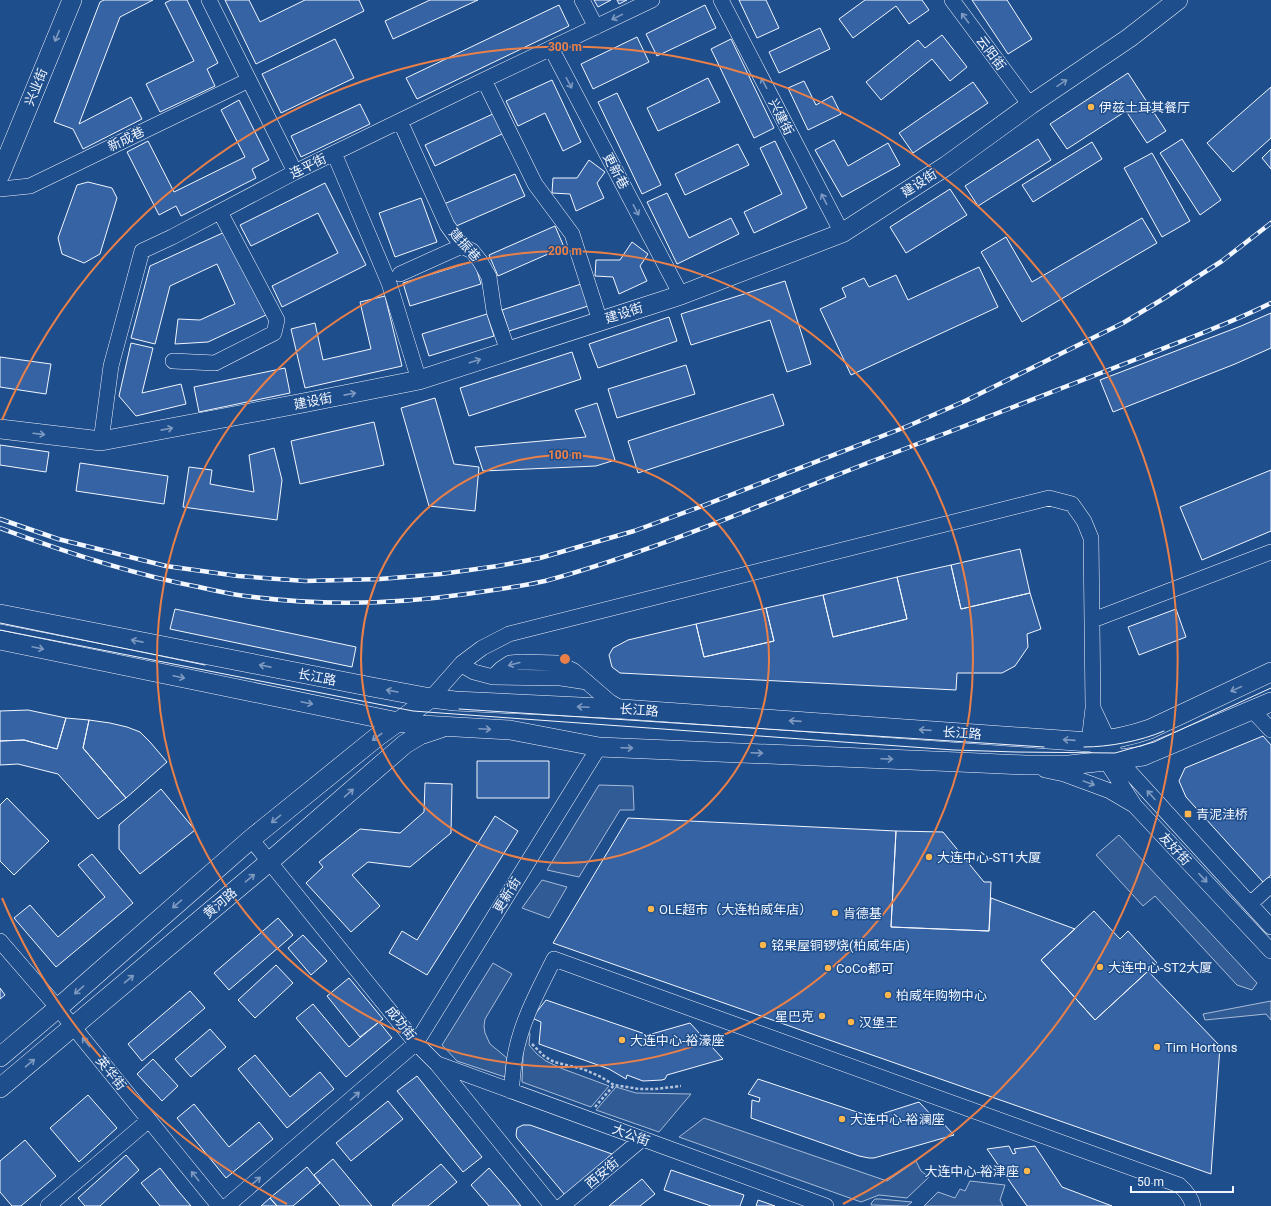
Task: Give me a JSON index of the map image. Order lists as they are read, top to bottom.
{
  "streets": {
    "main road": [
      "兴业街",
      "建设街",
      "长江路",
      "黄河路"
    ],
    "street": [
      "云阳街",
      "兴建街",
      "新成巷",
      "连平街",
      "更新巷",
      "建振巷",
      "友好街",
      "更新街",
      "成功街",
      "英华街",
      "大公街",
      "西安街"
    ]
  },
  "crossings": [
    ["云阳街", "建设街"],
    ["兴建街", "建设街"],
    ["连平街", "更新巷"],
    ["连平街", "建设街"],
    ["连平街", "建振巷"],
    ["更新巷", "建设街"],
    ["建设街", "建振巷"],
    ["长江路", "友好街"],
    ["长江路", "黄河路"],
    ["更新街", "成功街"],
    ["黄河路", "成功街"],
    ["黄河路", "英华街"],
    ["成功街", "大公街"],
    ["大公街", "西安街"]
  ],
  "one_way": [
    "云阳街",
    "兴业街",
    "兴建街",
    "建设街",
    "更新街",
    "英华街"
  ],
  "places": {
    "other": [
      "伊兹土耳其餐厅",
      "大连中心-ST1大厦",
      "OLE超市（大连柏威年店）",
      "肯德基",
      "铭果屋铜锣烧(柏威年店)",
      "大连中心-ST2大厦",
      "CoCo都可",
      "柏威年购物中心",
      "星巴克",
      "汉堡王",
      "大连中心-裕濠座",
      "Tim Hortons",
      "大连中心-裕澜座",
      "大连中心-裕津座"
    ],
    "transit": ["青泥洼桥"]
  },
  "scale_bar": "50 m",
  "rings": ["300 m", "200 m", "100 m"]
}
